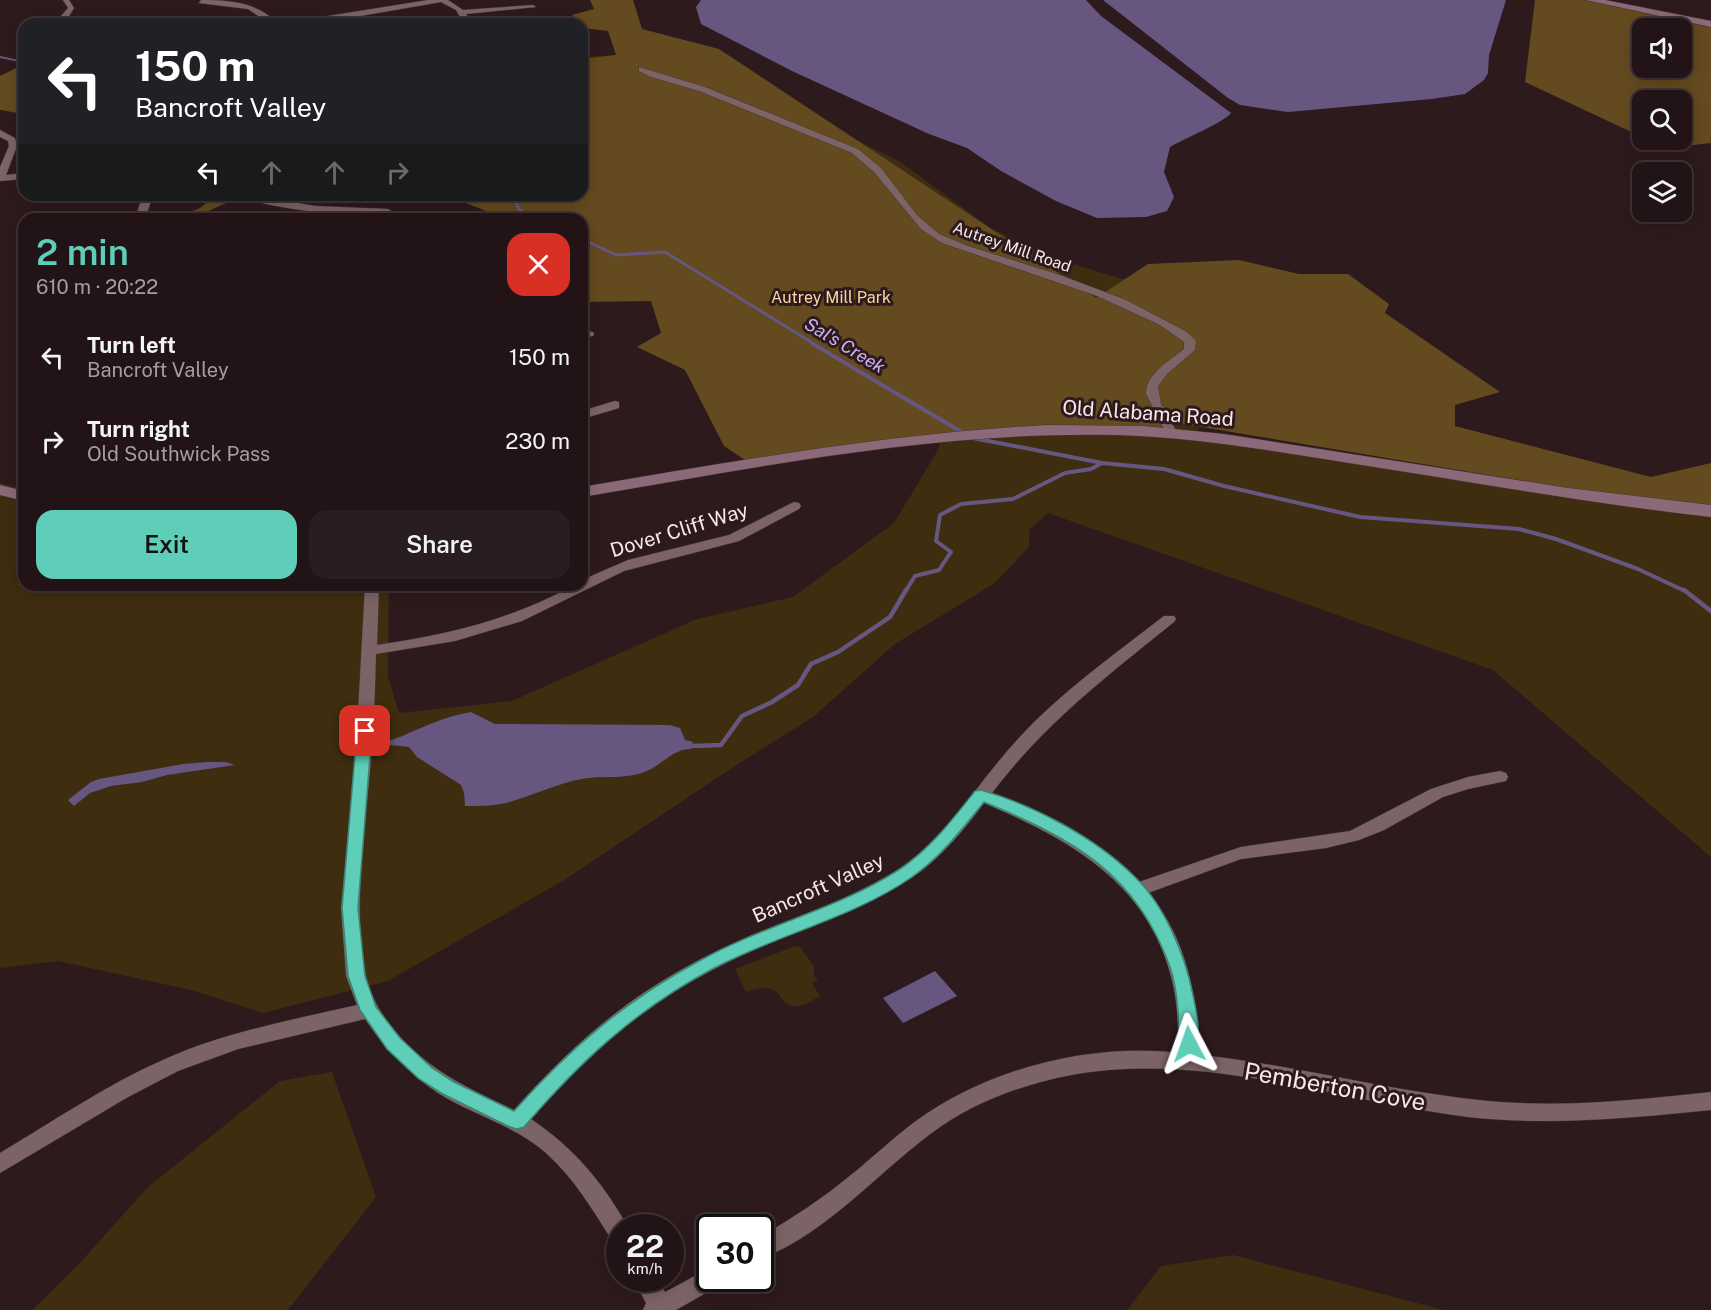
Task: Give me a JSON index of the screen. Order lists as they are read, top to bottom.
{
  "streets": {
    "main road": ["Old Alabama Road"],
    "street": [
      "Autrey Mill Road",
      "Dover Cliff Way",
      "Bancroft Valley",
      "Pemberton Cove"
    ]
  },
  "crossings": [
    ["Autrey Mill Road", "Old Alabama Road"]
  ],
  "water": ["Sal's Creek"],
  "parks": ["Autrey Mill Park"],
  "page": {
    "turn": ["150 m", "Bancroft Valley"],
    "heading": ["2 min", "610 m · 20:22"],
    "list": [
      {
        "name": "Turn left",
        "note": "Bancroft Valley",
        "value": "150 m"
      },
      {
        "name": "Turn right",
        "note": "Old Southwick Pass",
        "value": "230 m"
      }
    ],
    "buttons": ["Exit", "Share"],
    "speed": "22 km/h",
    "limit": "30"
  }
}
